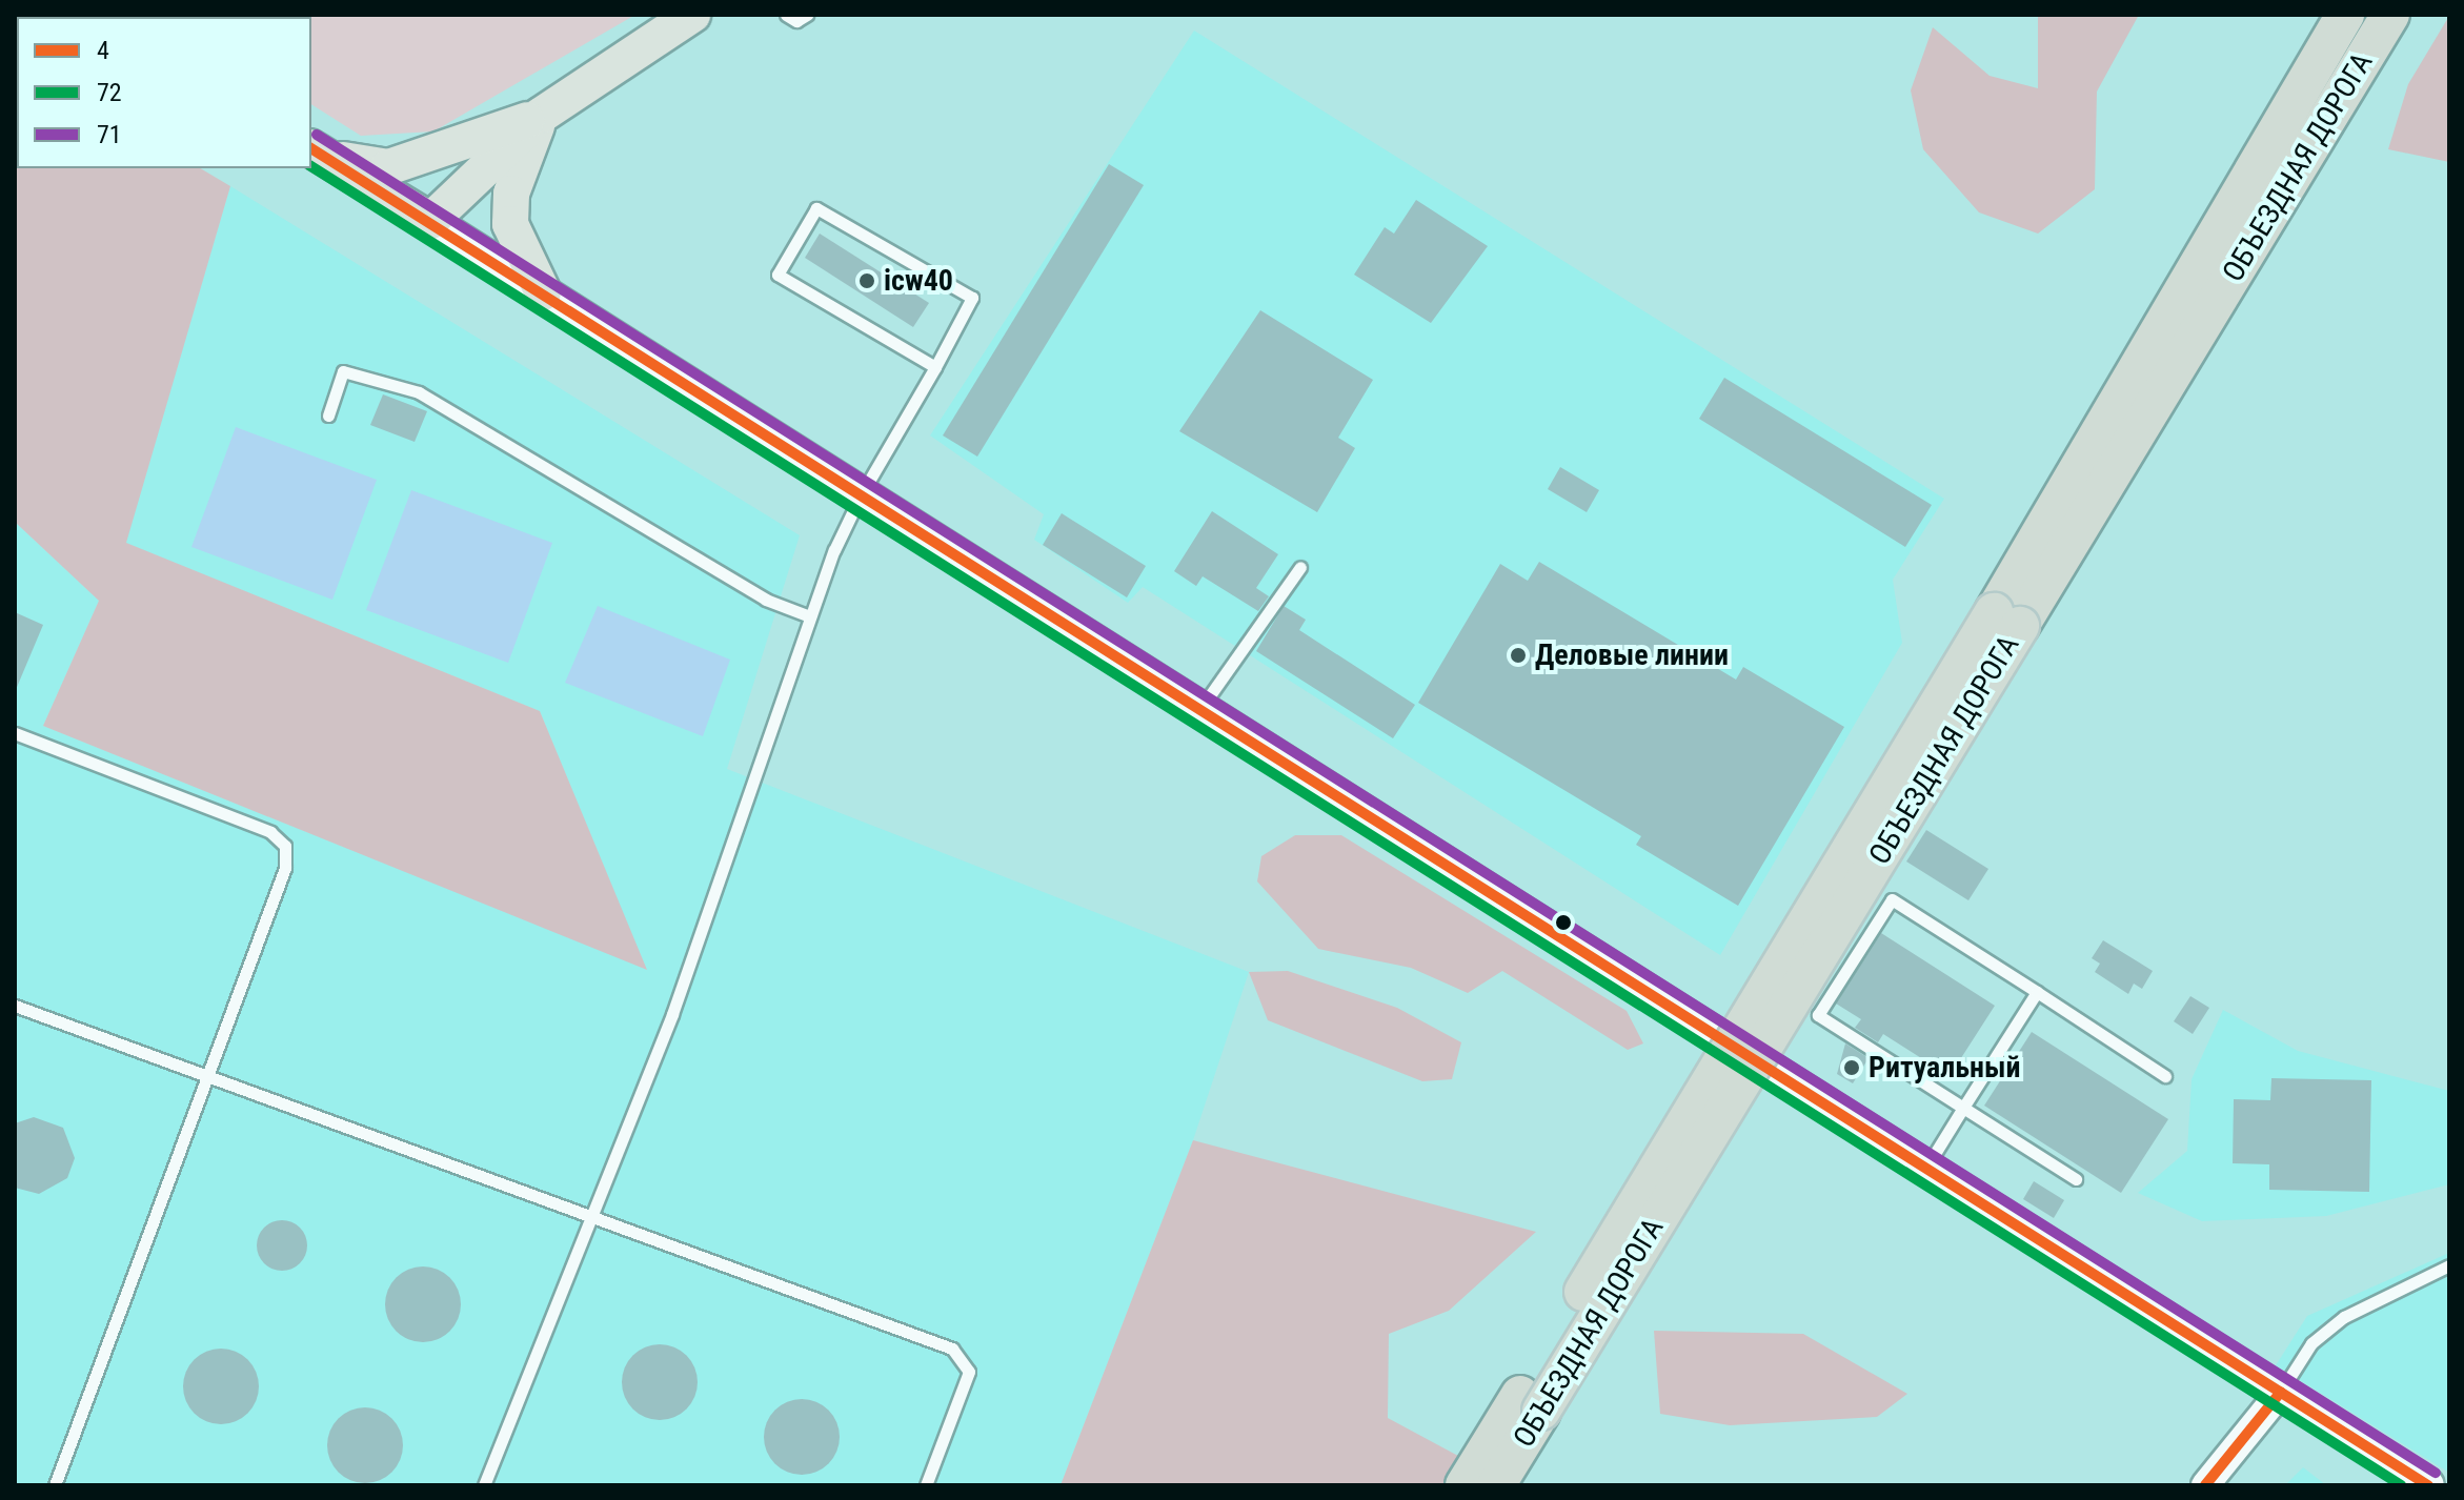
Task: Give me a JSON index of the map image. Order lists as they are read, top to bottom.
{
  "streets": {
    "highway": ["ОБЪЕЗДНАЯ ДОРОГА"]
  },
  "places": ["icw40", "Деловые линии", "Ритуальный"],
  "lines": ["transit line 71", "transit line 4", "transit line 72"],
  "legend": ["4", "72", "71"]
}
